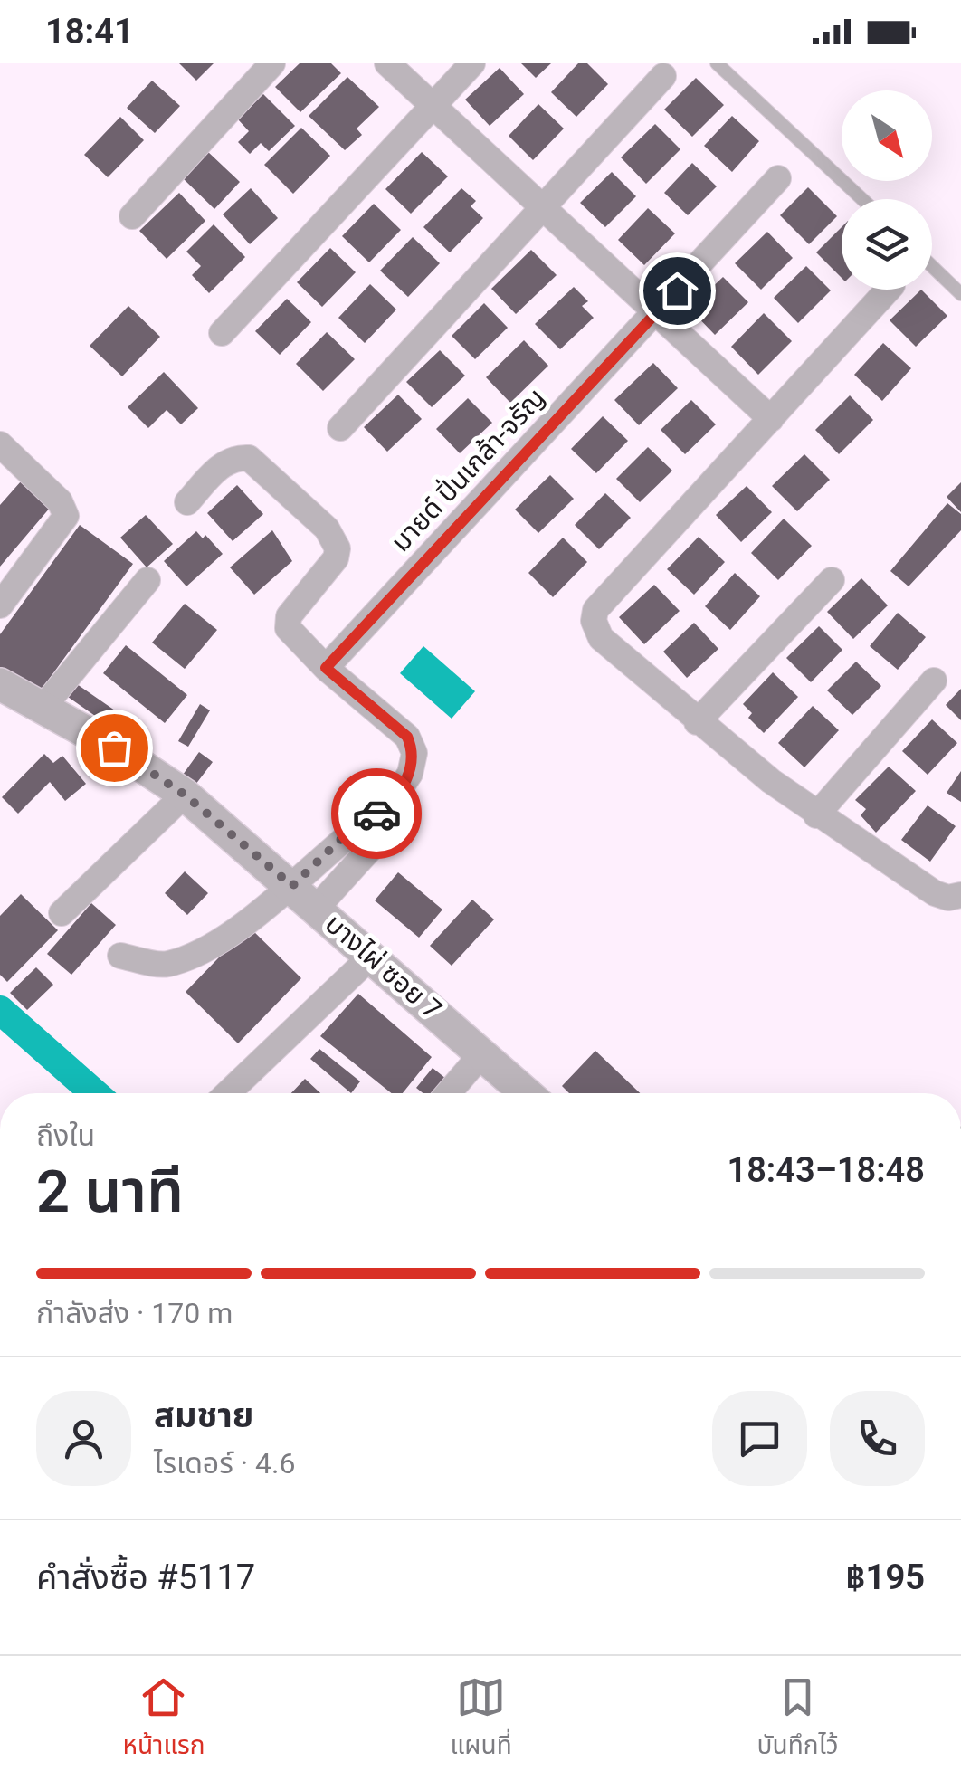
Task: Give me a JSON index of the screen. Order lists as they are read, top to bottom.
{
  "streets": {
    "street": ["มายด์ ปิ่นเกล้า-จรัญ", "บางไผ่ ซอย 7"]
  },
  "north": "bottom right",
  "page": {
    "status": "18:41",
    "heading": ["2 นาที", "ถึงใน", "18:43–18:48"],
    "panel": [
      "สมชาย",
      "ไรเดอร์ · 4.6",
      "คำสั่งซื้อ #5117",
      "฿195"
    ],
    "bar": "กำลังส่ง · 170 m",
    "tabs": ["หน้าแรก", "แผนที่", "บันทึกไว้"]
  }
}
